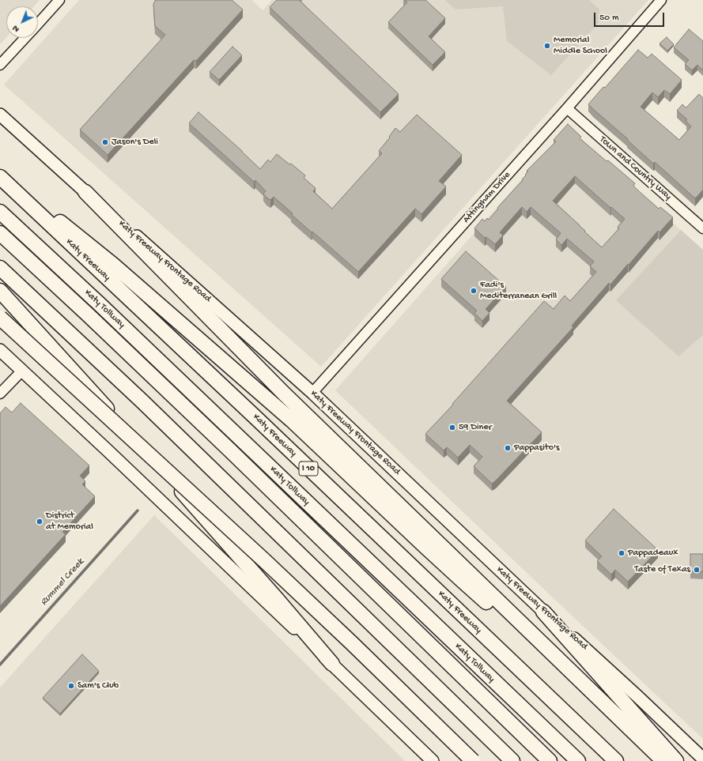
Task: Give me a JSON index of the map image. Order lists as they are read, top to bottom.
{
  "streets": {
    "highway": ["Katy Freeway", "Katy Tollway", "I 10"],
    "main road": ["Katy Freeway Frontage Road"],
    "street": ["Town and Country Way", "Attingham Drive"]
  },
  "crossings": [
    ["Town and Country Way", "Attingham Drive"],
    ["Attingham Drive", "Katy Freeway Frontage Road"]
  ],
  "water": ["Rummel Creek"],
  "places": [
    "Memorial Middle School",
    "Jason's Deli",
    "Fadi's Mediterranean Grill",
    "59 Diner",
    "Pappasito's",
    "District at Memorial",
    "Pappadeaux",
    "Taste of Texas",
    "Sam's Club"
  ],
  "scale_bar": "50 m",
  "north": "bottom left"
}
